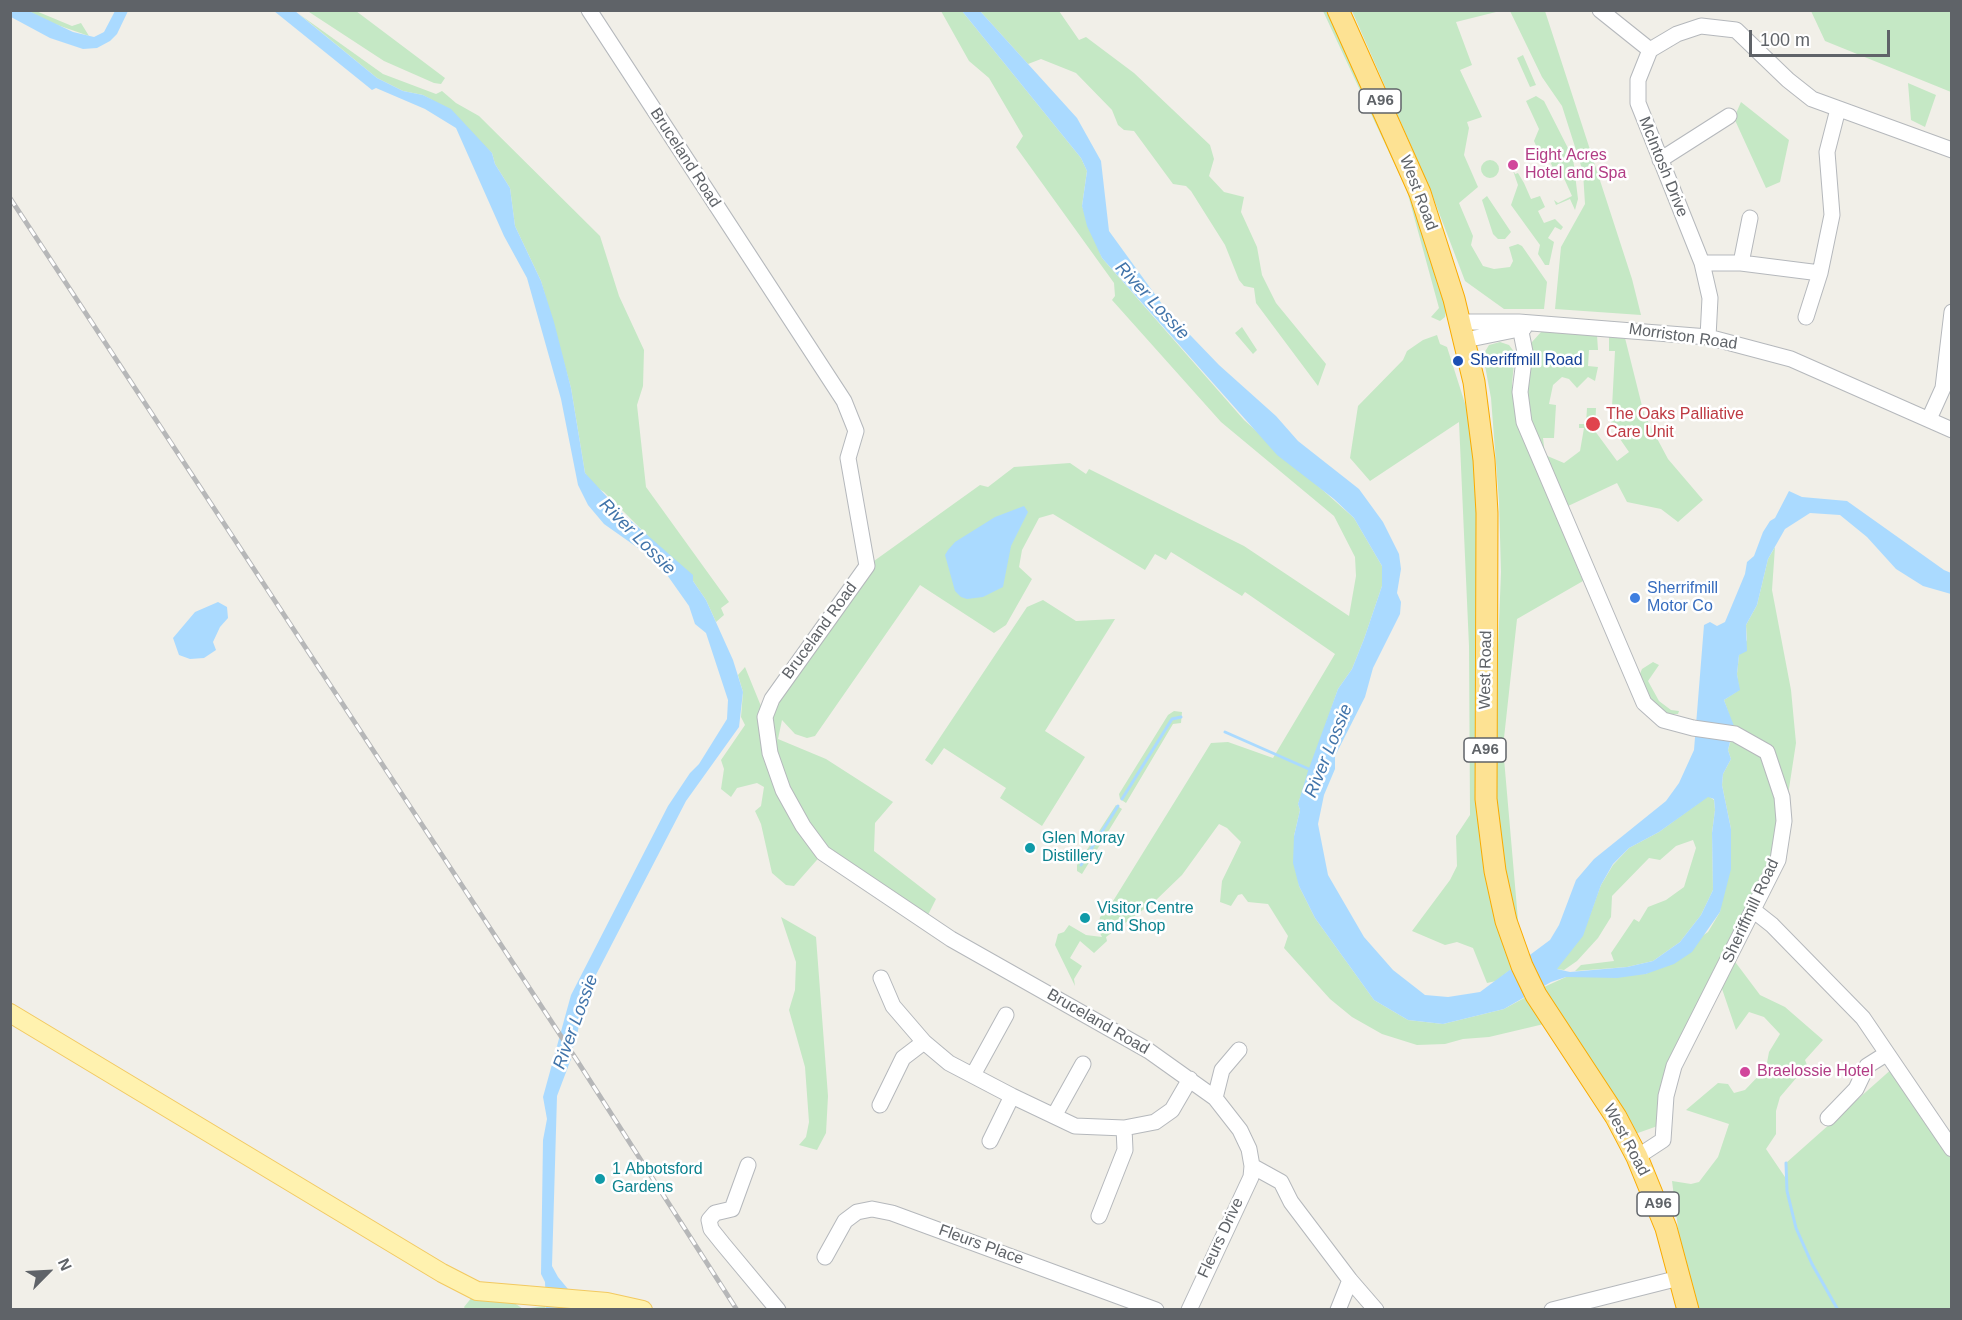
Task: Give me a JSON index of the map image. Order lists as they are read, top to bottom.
{
  "streets": {
    "highway": ["A96", "West Road"],
    "street": [
      "Bruceland Road",
      "McIntosh Drive",
      "Morriston Road",
      "Sheriffmill Road",
      "Fleurs Drive",
      "Fleurs Place"
    ]
  },
  "crossings": [
    ["Bruceland Road", "Fleurs Drive"],
    ["McIntosh Drive", "Morriston Road"],
    ["West Road", "Morriston Road"],
    ["West Road", "Sheriffmill Road"],
    ["Morriston Road", "Sheriffmill Road"]
  ],
  "water": ["River Lossie"],
  "places": [
    "Eight Acres Hotel and Spa",
    "Sheriffmill Road",
    "The Oaks Palliative Care Unit",
    "Sherrifmill Motor Co",
    "Glen Moray Distillery",
    "Visitor Centre and Shop",
    "Braelossie Hotel",
    "1 Abbotsford Gardens"
  ],
  "scale_bar": "100 m",
  "north": "top right"
}
